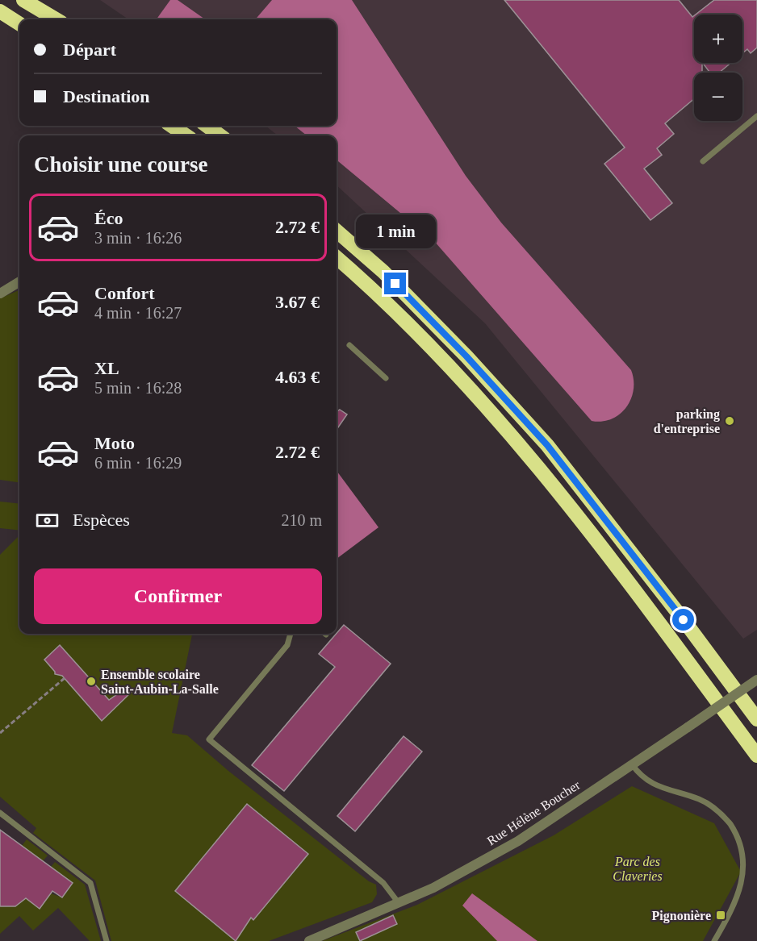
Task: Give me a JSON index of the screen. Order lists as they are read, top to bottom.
{
  "streets": {
    "street": ["Rue Hélène Boucher"]
  },
  "parks": ["Parc des Claveries"],
  "places": {
    "other": ["parking d'entreprise", "Ensemble scolaire Saint-Aubin-La-Salle"],
    "transit": ["Pignonière"]
  },
  "page": {
    "map_buttons": ["+", "−"],
    "banner": ["Départ", "Destination"],
    "heading": "Choisir une course",
    "list": [
      {
        "name": "Éco",
        "note": "3 min · 16:26",
        "value": "2.72 €"
      },
      {
        "name": "Confort",
        "note": "4 min · 16:27",
        "value": "3.67 €"
      },
      {
        "name": "XL",
        "note": "5 min · 16:28",
        "value": "4.63 €"
      },
      {
        "name": "Moto",
        "note": "6 min · 16:29",
        "value": "2.72 €"
      }
    ],
    "bubble": "1 min",
    "pay": ["Espèces", "210 m"],
    "buttons": "Confirmer"
  }
}
